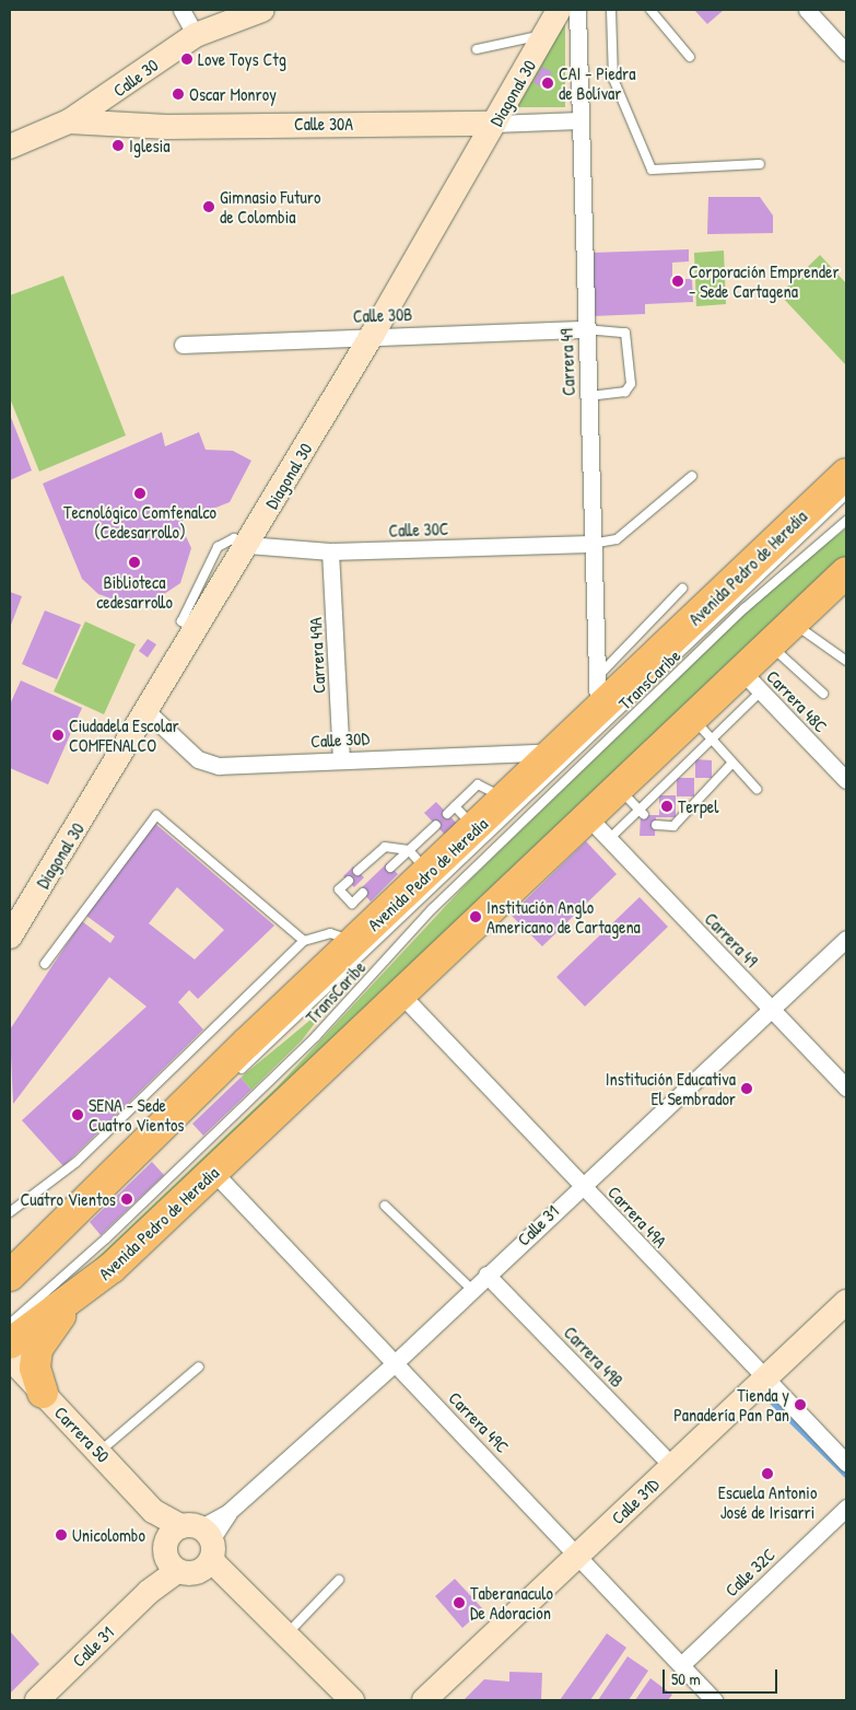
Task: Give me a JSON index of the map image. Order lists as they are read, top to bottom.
{
  "streets": {
    "highway": ["Avenida Pedro de Heredia"],
    "street": [
      "Calle 30",
      "Diagonal 30",
      "Calle 30A",
      "Calle 30B",
      "Carrera 49",
      "Calle 30C",
      "Carrera 49A",
      "Carrera 48C",
      "Calle 30D",
      "Calle 31",
      "Carrera 49B",
      "Carrera 49C",
      "Carrera 50",
      "Calle 31D",
      "Calle 32C"
    ],
    "lane": ["TransCaribe"]
  },
  "crossings": [
    ["Calle 30", "Calle 30A"],
    ["Diagonal 30", "Calle 30A"],
    ["Diagonal 30", "Calle 30B"],
    ["Diagonal 30", "Calle 30C"],
    ["Diagonal 30", "Calle 30D"],
    ["Calle 30A", "Carrera 49"],
    ["Calle 30B", "Carrera 49"],
    ["Carrera 49", "Calle 30C"],
    ["Carrera 49", "Avenida Pedro de Heredia"],
    ["Carrera 49", "Calle 31"],
    ["Calle 30C", "Carrera 49A"],
    ["Avenida Pedro de Heredia", "Carrera 49A"],
    ["Avenida Pedro de Heredia", "Carrera 48C"],
    ["Avenida Pedro de Heredia", "Calle 30D"],
    ["Avenida Pedro de Heredia", "Carrera 49C"],
    ["Carrera 49A", "Calle 30D"],
    ["Carrera 49A", "Calle 31"],
    ["Carrera 49A", "Calle 31D"],
    ["Calle 31", "Carrera 49B"],
    ["Calle 31", "Carrera 49C"],
    ["Calle 31", "Carrera 50"],
    ["Carrera 49B", "Calle 31D"],
    ["Carrera 49C", "Calle 31D"],
    ["Carrera 49C", "Calle 32C"]
  ],
  "places": [
    "Love Toys Ctg",
    "CAI - Piedra de Bolívar",
    "Oscar Monroy",
    "Iglesia",
    "Gimnasio Futuro de Colombia",
    "Corporación Emprender - Sede Cartagena",
    "Tecnológico Comfenalco (Cedesarrollo)",
    "Biblioteca cedesarrollo",
    "Ciudadela Escolar COMFENALCO",
    "Terpel",
    "Institución Anglo Americano de Cartagena",
    "Institución Educativa El Sembrador",
    "SENA - Sede Cuatro Vientos",
    "Cuatro Vientos",
    "Tienda y Panadería Pan Pan",
    "Escuela Antonio José de Irisarri",
    "Unicolombo",
    "Taberanaculo De Adoracion"
  ],
  "scale_bar": "50 m"
}
